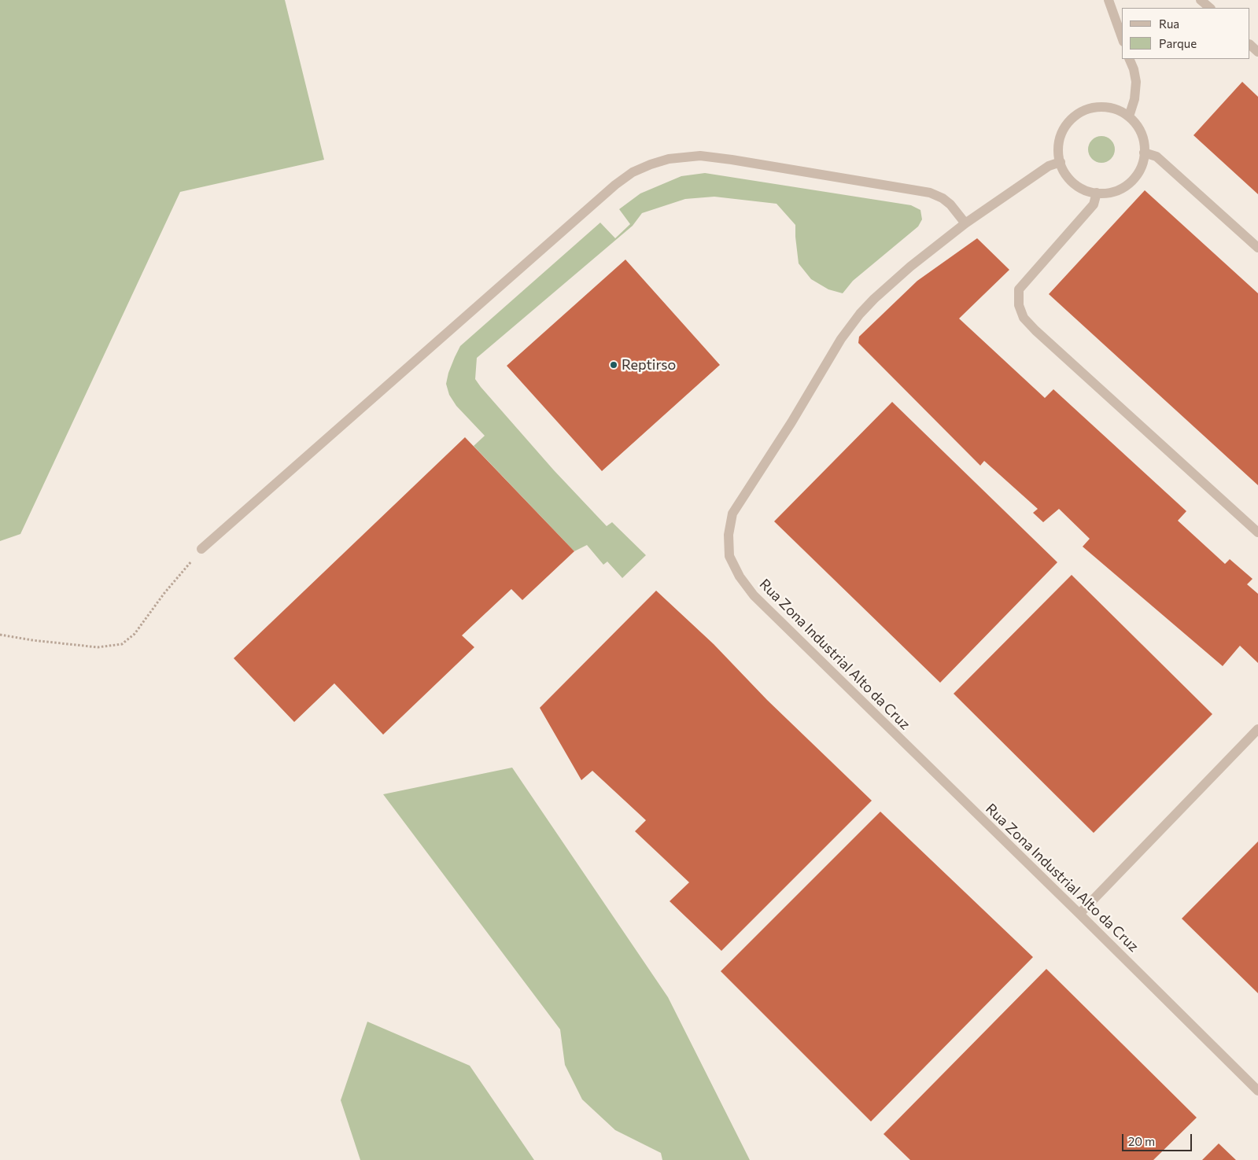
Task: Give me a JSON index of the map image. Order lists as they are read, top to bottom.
{
  "streets": {
    "street": ["Rua Zona Industrial Alto da Cruz"]
  },
  "places": ["Reptirso"],
  "legend": ["Rua", "Parque"],
  "scale_bar": "20 m"
}
